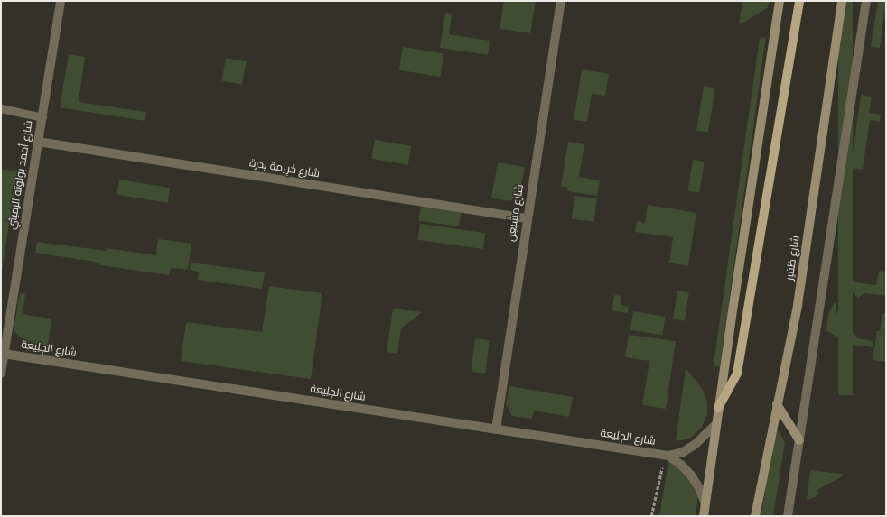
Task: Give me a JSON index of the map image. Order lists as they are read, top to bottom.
{
  "streets": {
    "main road": ["شارع ظفير"],
    "street": [
      "شارع خَرِيمة يَدرة",
      "شارع أحمد بولوتة الرميثي",
      "شارع مشَيعِل",
      "شارع الجِلِيعة"
    ]
  },
  "crossings": [
    ["شارع خَرِيمة يَدرة", "شارع أحمد بولوتة الرميثي"],
    ["شارع خَرِيمة يَدرة", "شارع مشَيعِل"],
    ["شارع أحمد بولوتة الرميثي", "شارع الجِلِيعة"],
    ["شارع مشَيعِل", "شارع الجِلِيعة"]
  ]
}
